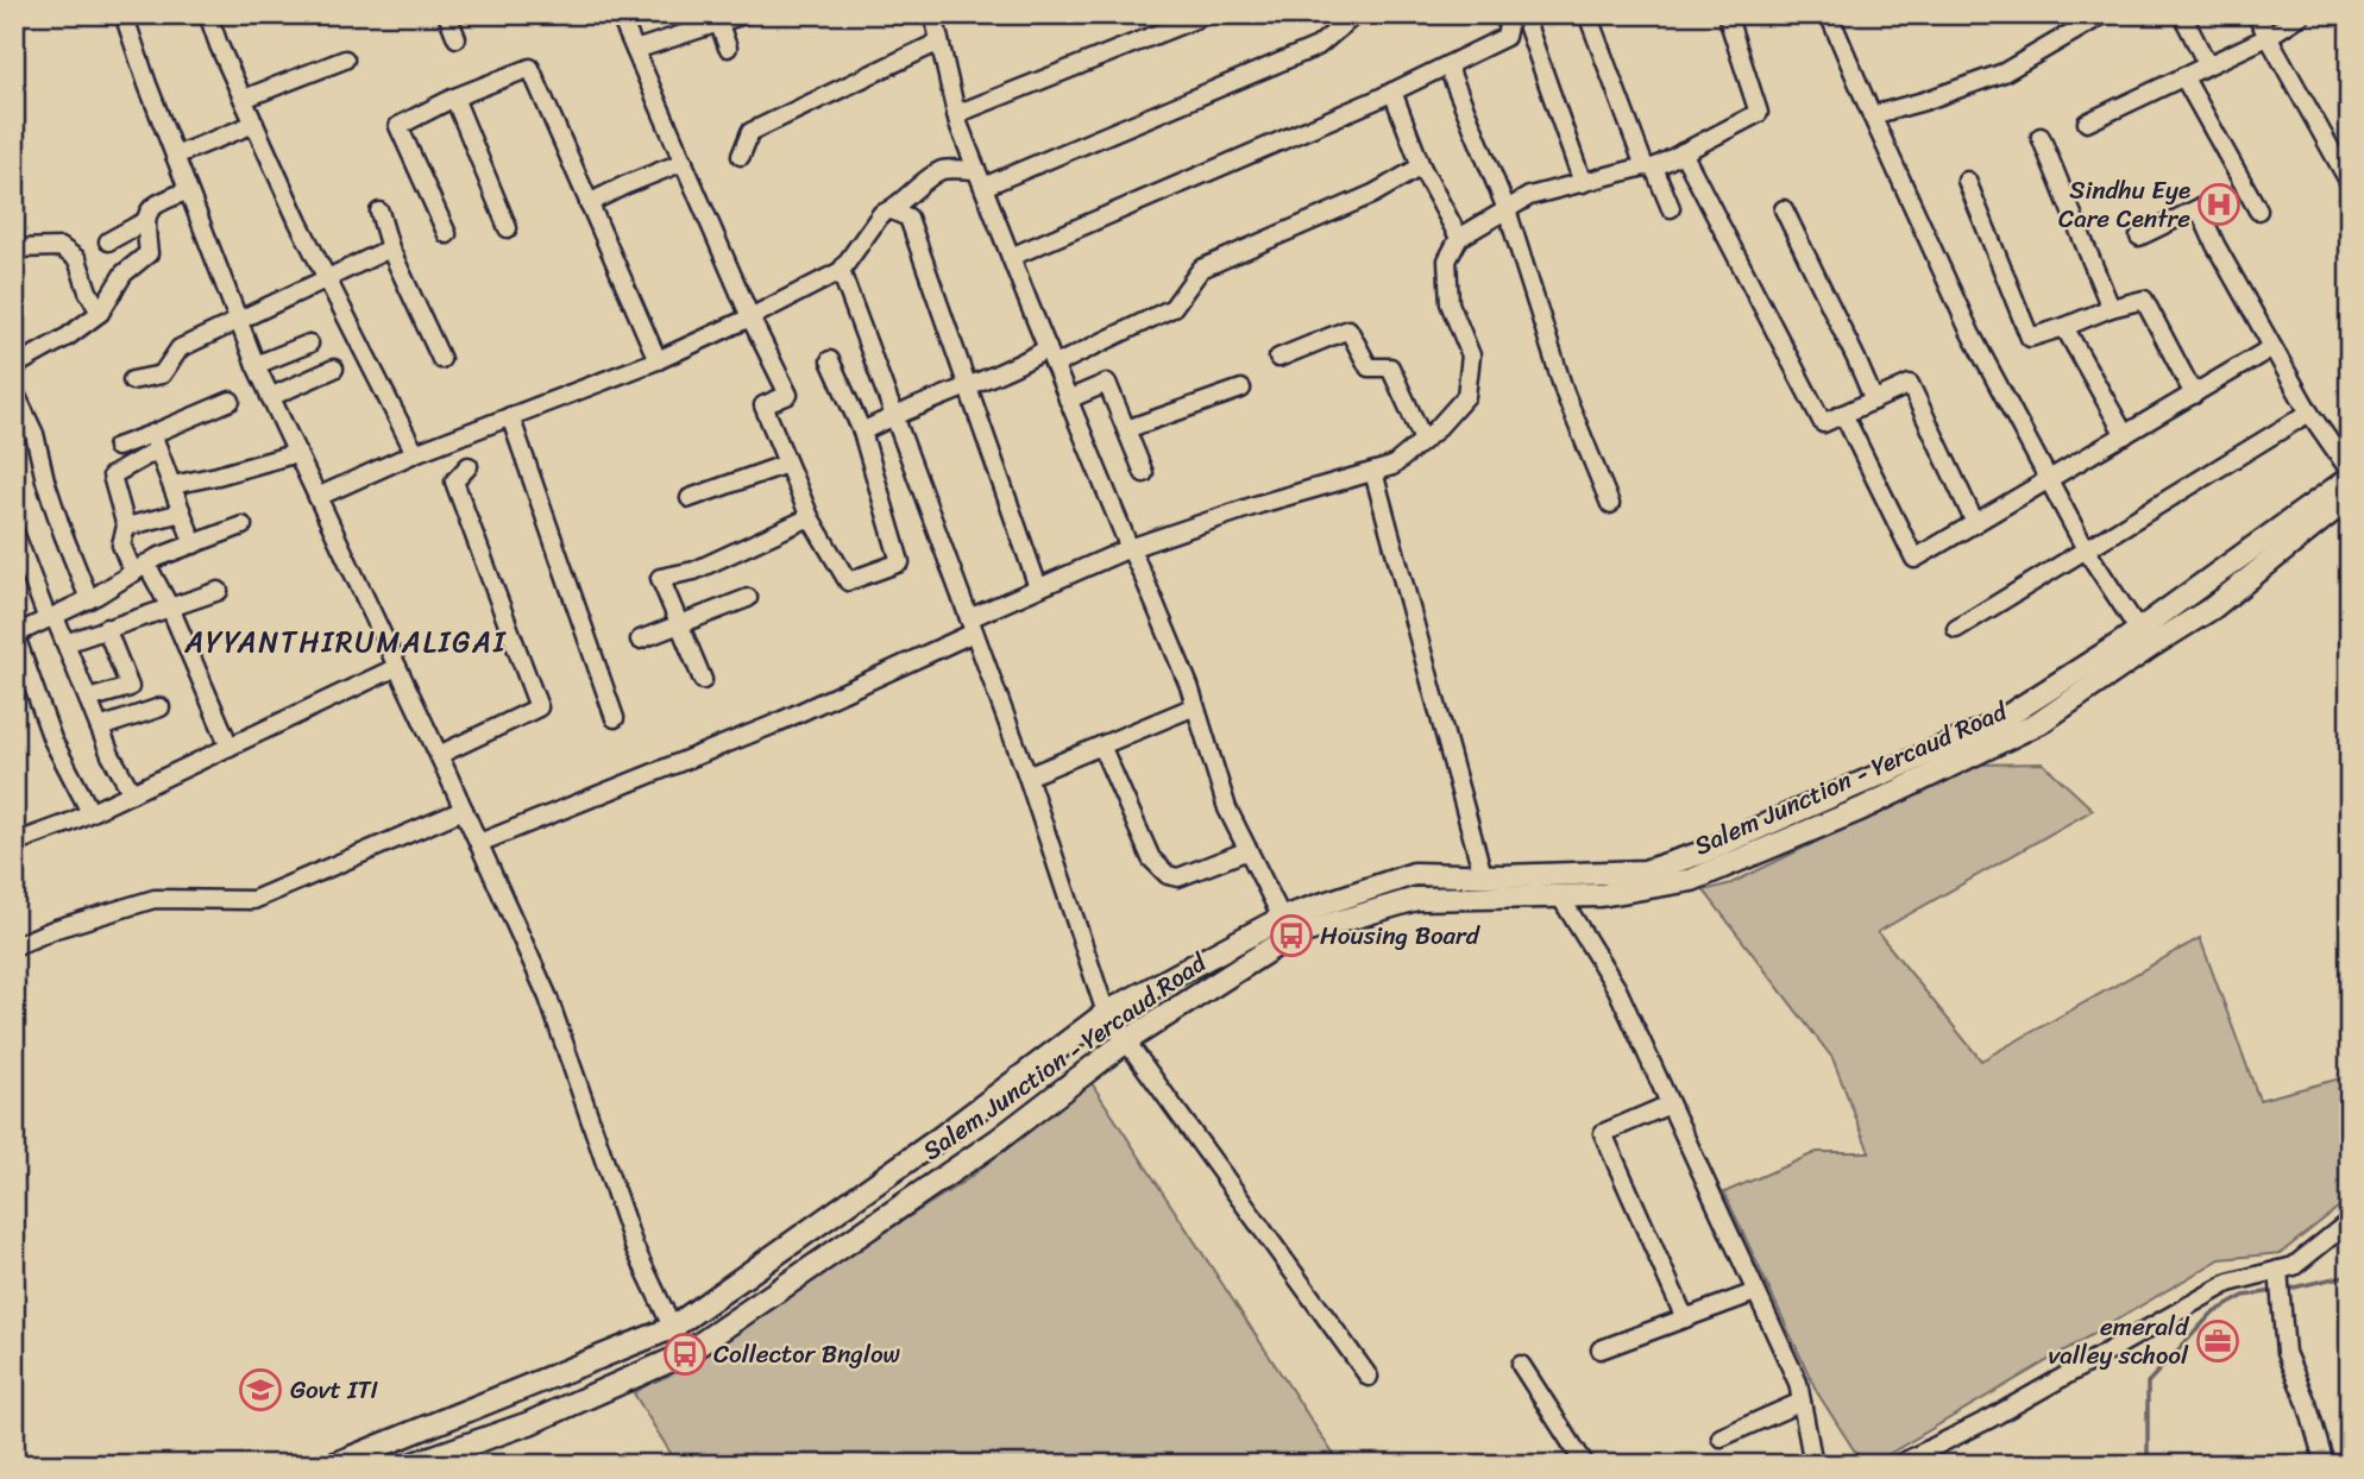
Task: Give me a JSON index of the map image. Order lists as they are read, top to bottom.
{
  "streets": {
    "main road": ["Salem Junction - Yercaud Road"]
  },
  "districts": ["AYYANTHIRUMALIGAI"],
  "places": {
    "hospital": ["Sindhu Eye Care Centre"],
    "bus stop": ["Housing Board", "Collector Bnglow"],
    "office": ["emerald valley school"],
    "school or university": ["Govt ITI"]
  }
}
